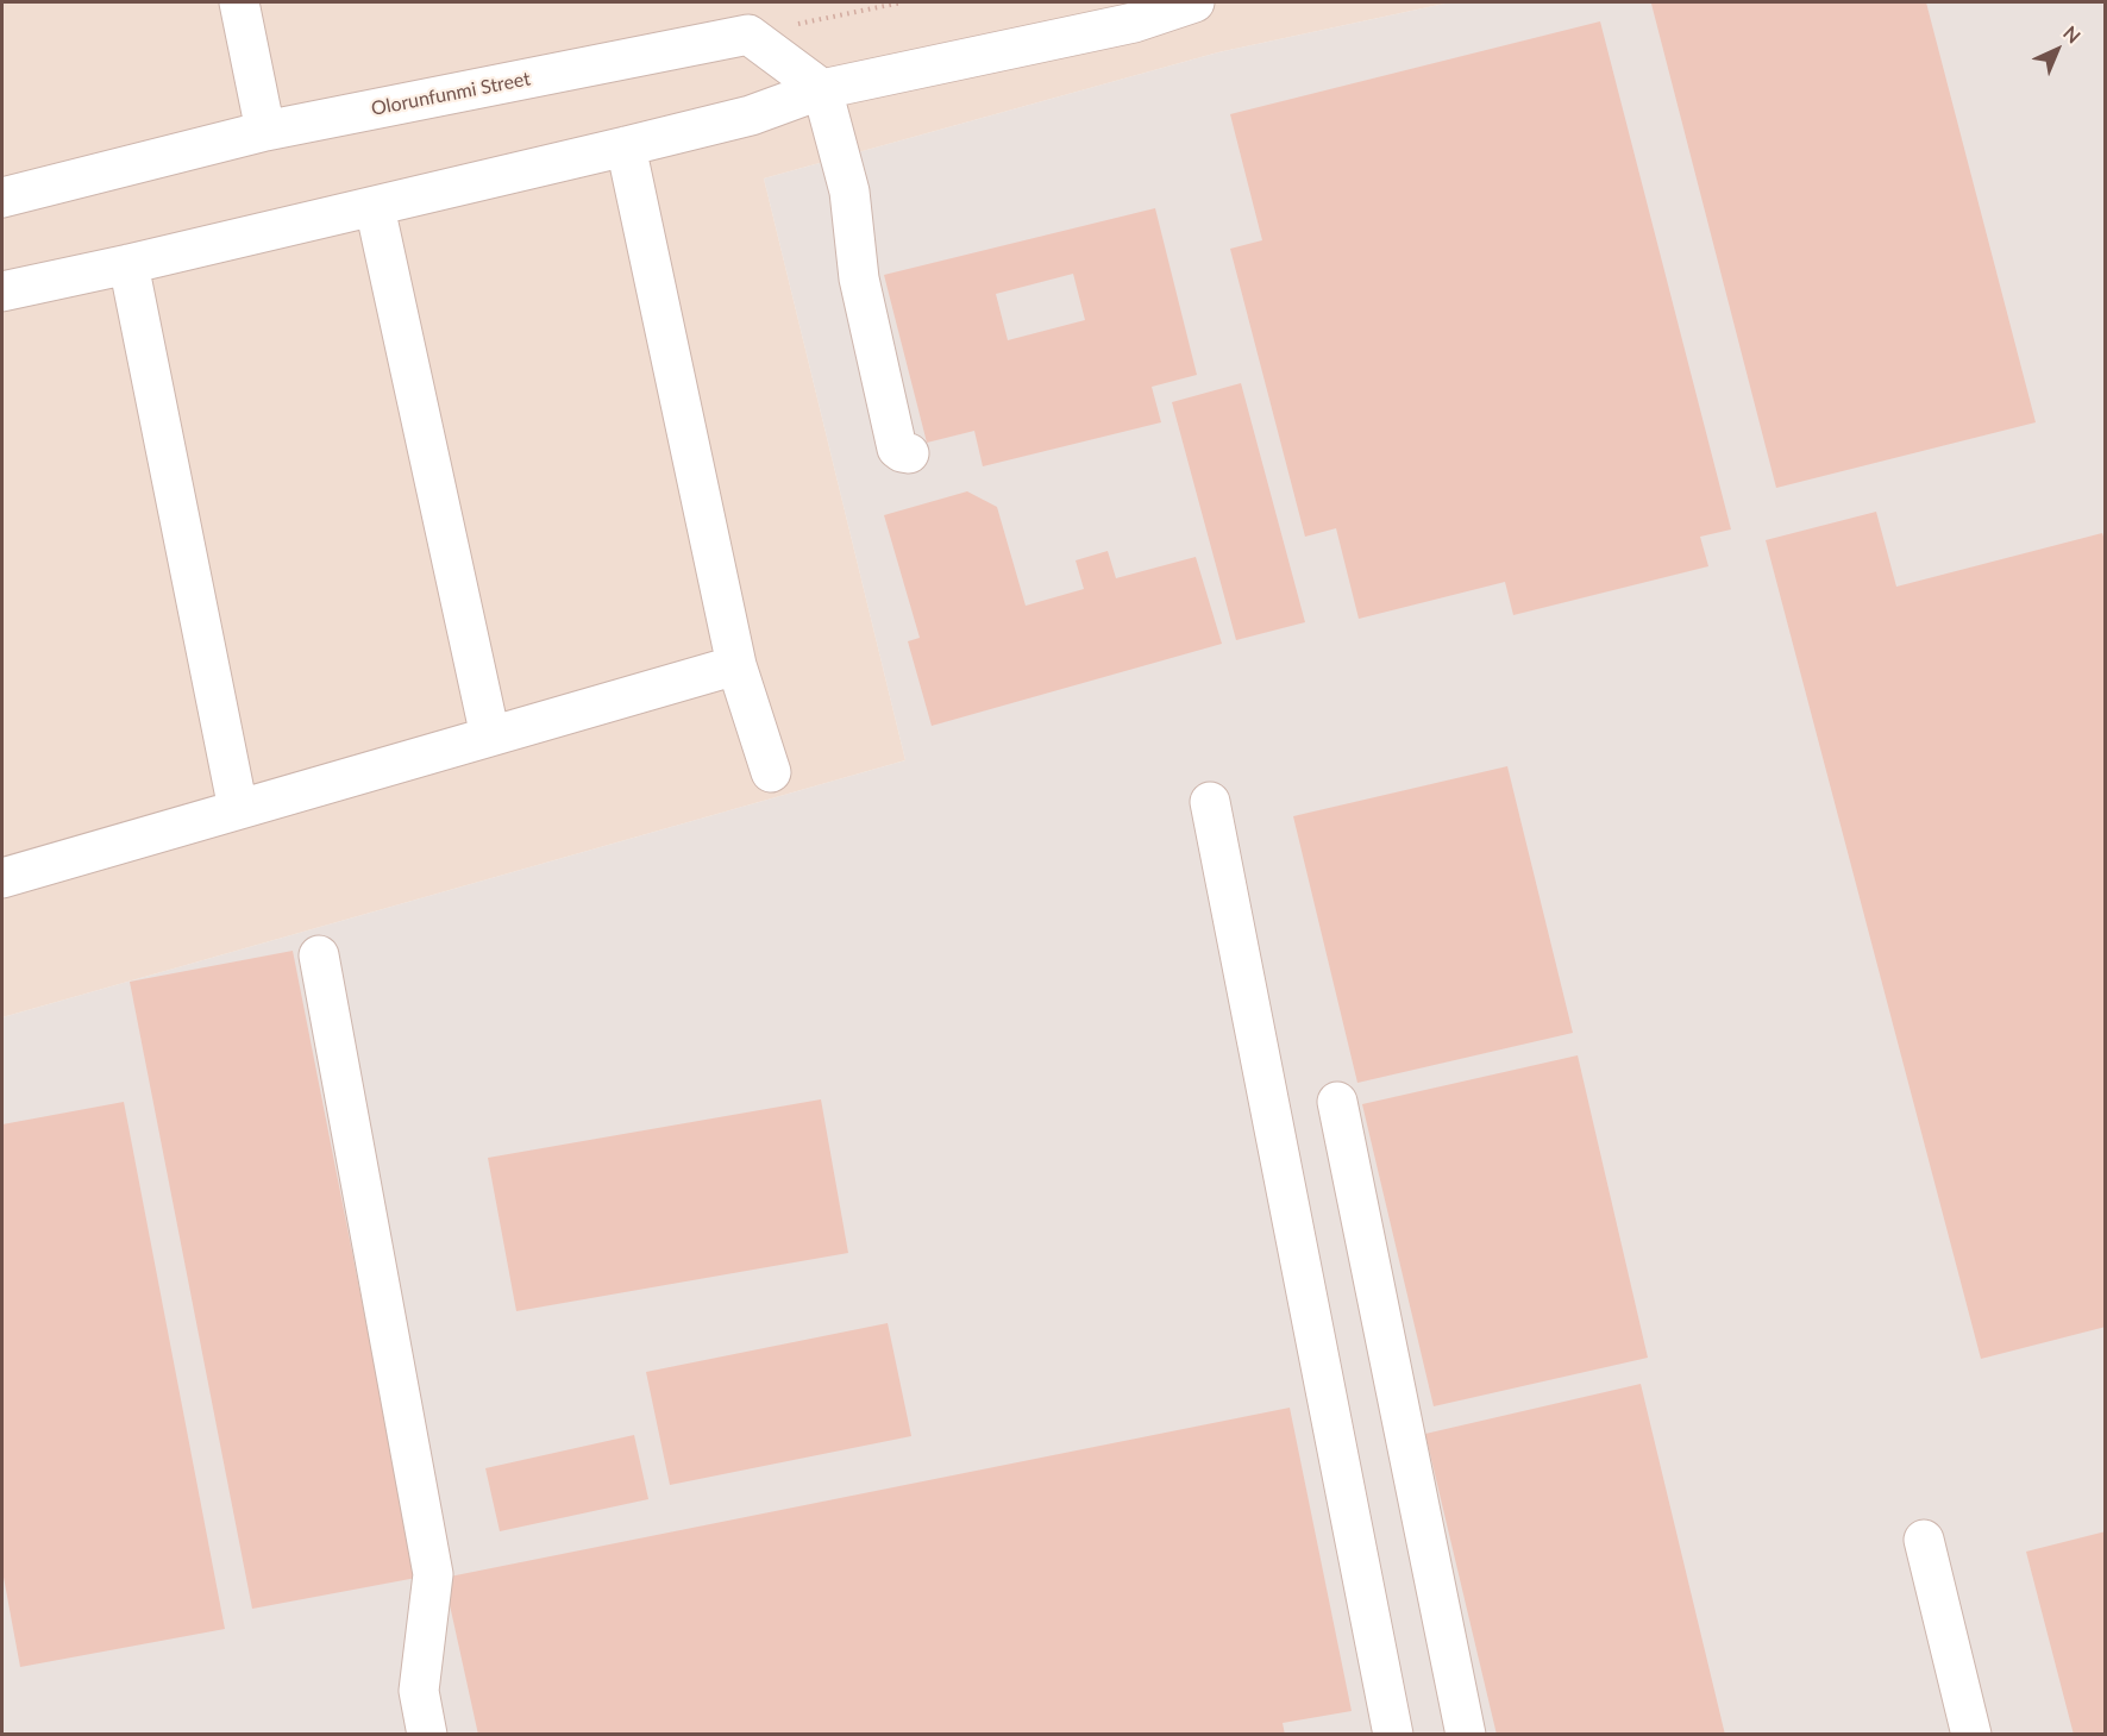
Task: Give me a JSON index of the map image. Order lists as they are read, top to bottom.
{
  "streets": {
    "street": ["Olorunfunmi Street"]
  },
  "north": "top right"
}
